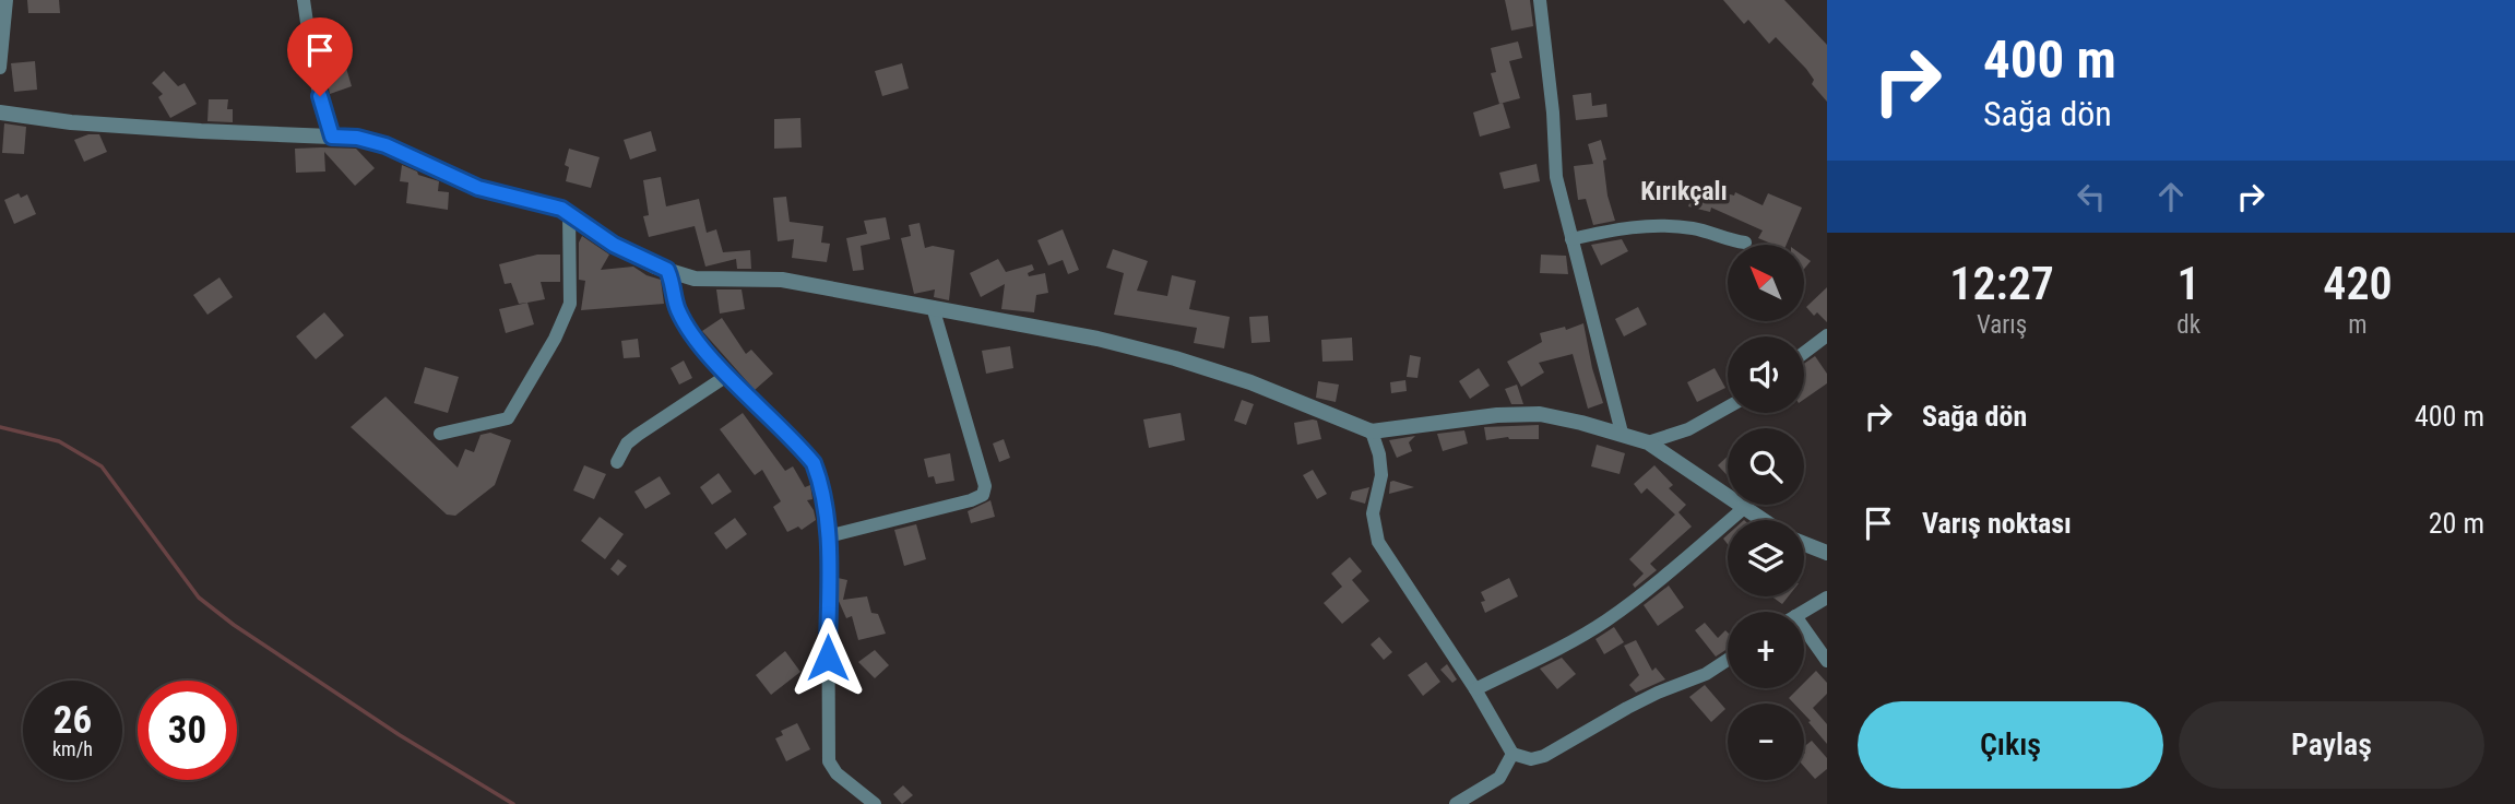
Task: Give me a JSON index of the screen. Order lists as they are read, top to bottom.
{
  "districts": ["Kırıkçalı"],
  "north": "top left",
  "page": {
    "turn": ["400 m", "Sağa dön"],
    "eta": [
      "12:27",
      "Varış",
      "1",
      "dk",
      "420",
      "m"
    ],
    "map_buttons": ["+", "−"],
    "list": [
      {
        "name": "Sağa dön",
        "value": "400 m"
      },
      {
        "name": "Varış noktası",
        "value": "20 m"
      }
    ],
    "speed": "26 km/h",
    "limit": "30",
    "buttons": ["Çıkış", "Paylaş"]
  }
}
